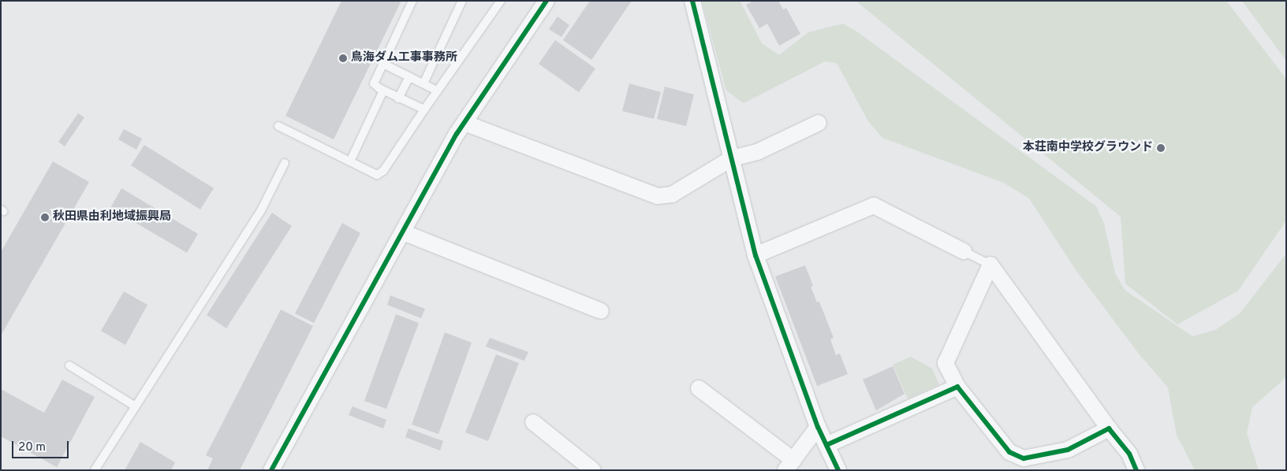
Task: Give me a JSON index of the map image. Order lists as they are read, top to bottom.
{
  "places": ["鳥海ダム工事事務所", "本荘南中学校グラウンド", "秋田県由利地域振興局"],
  "scale_bar": "20 m"
}
